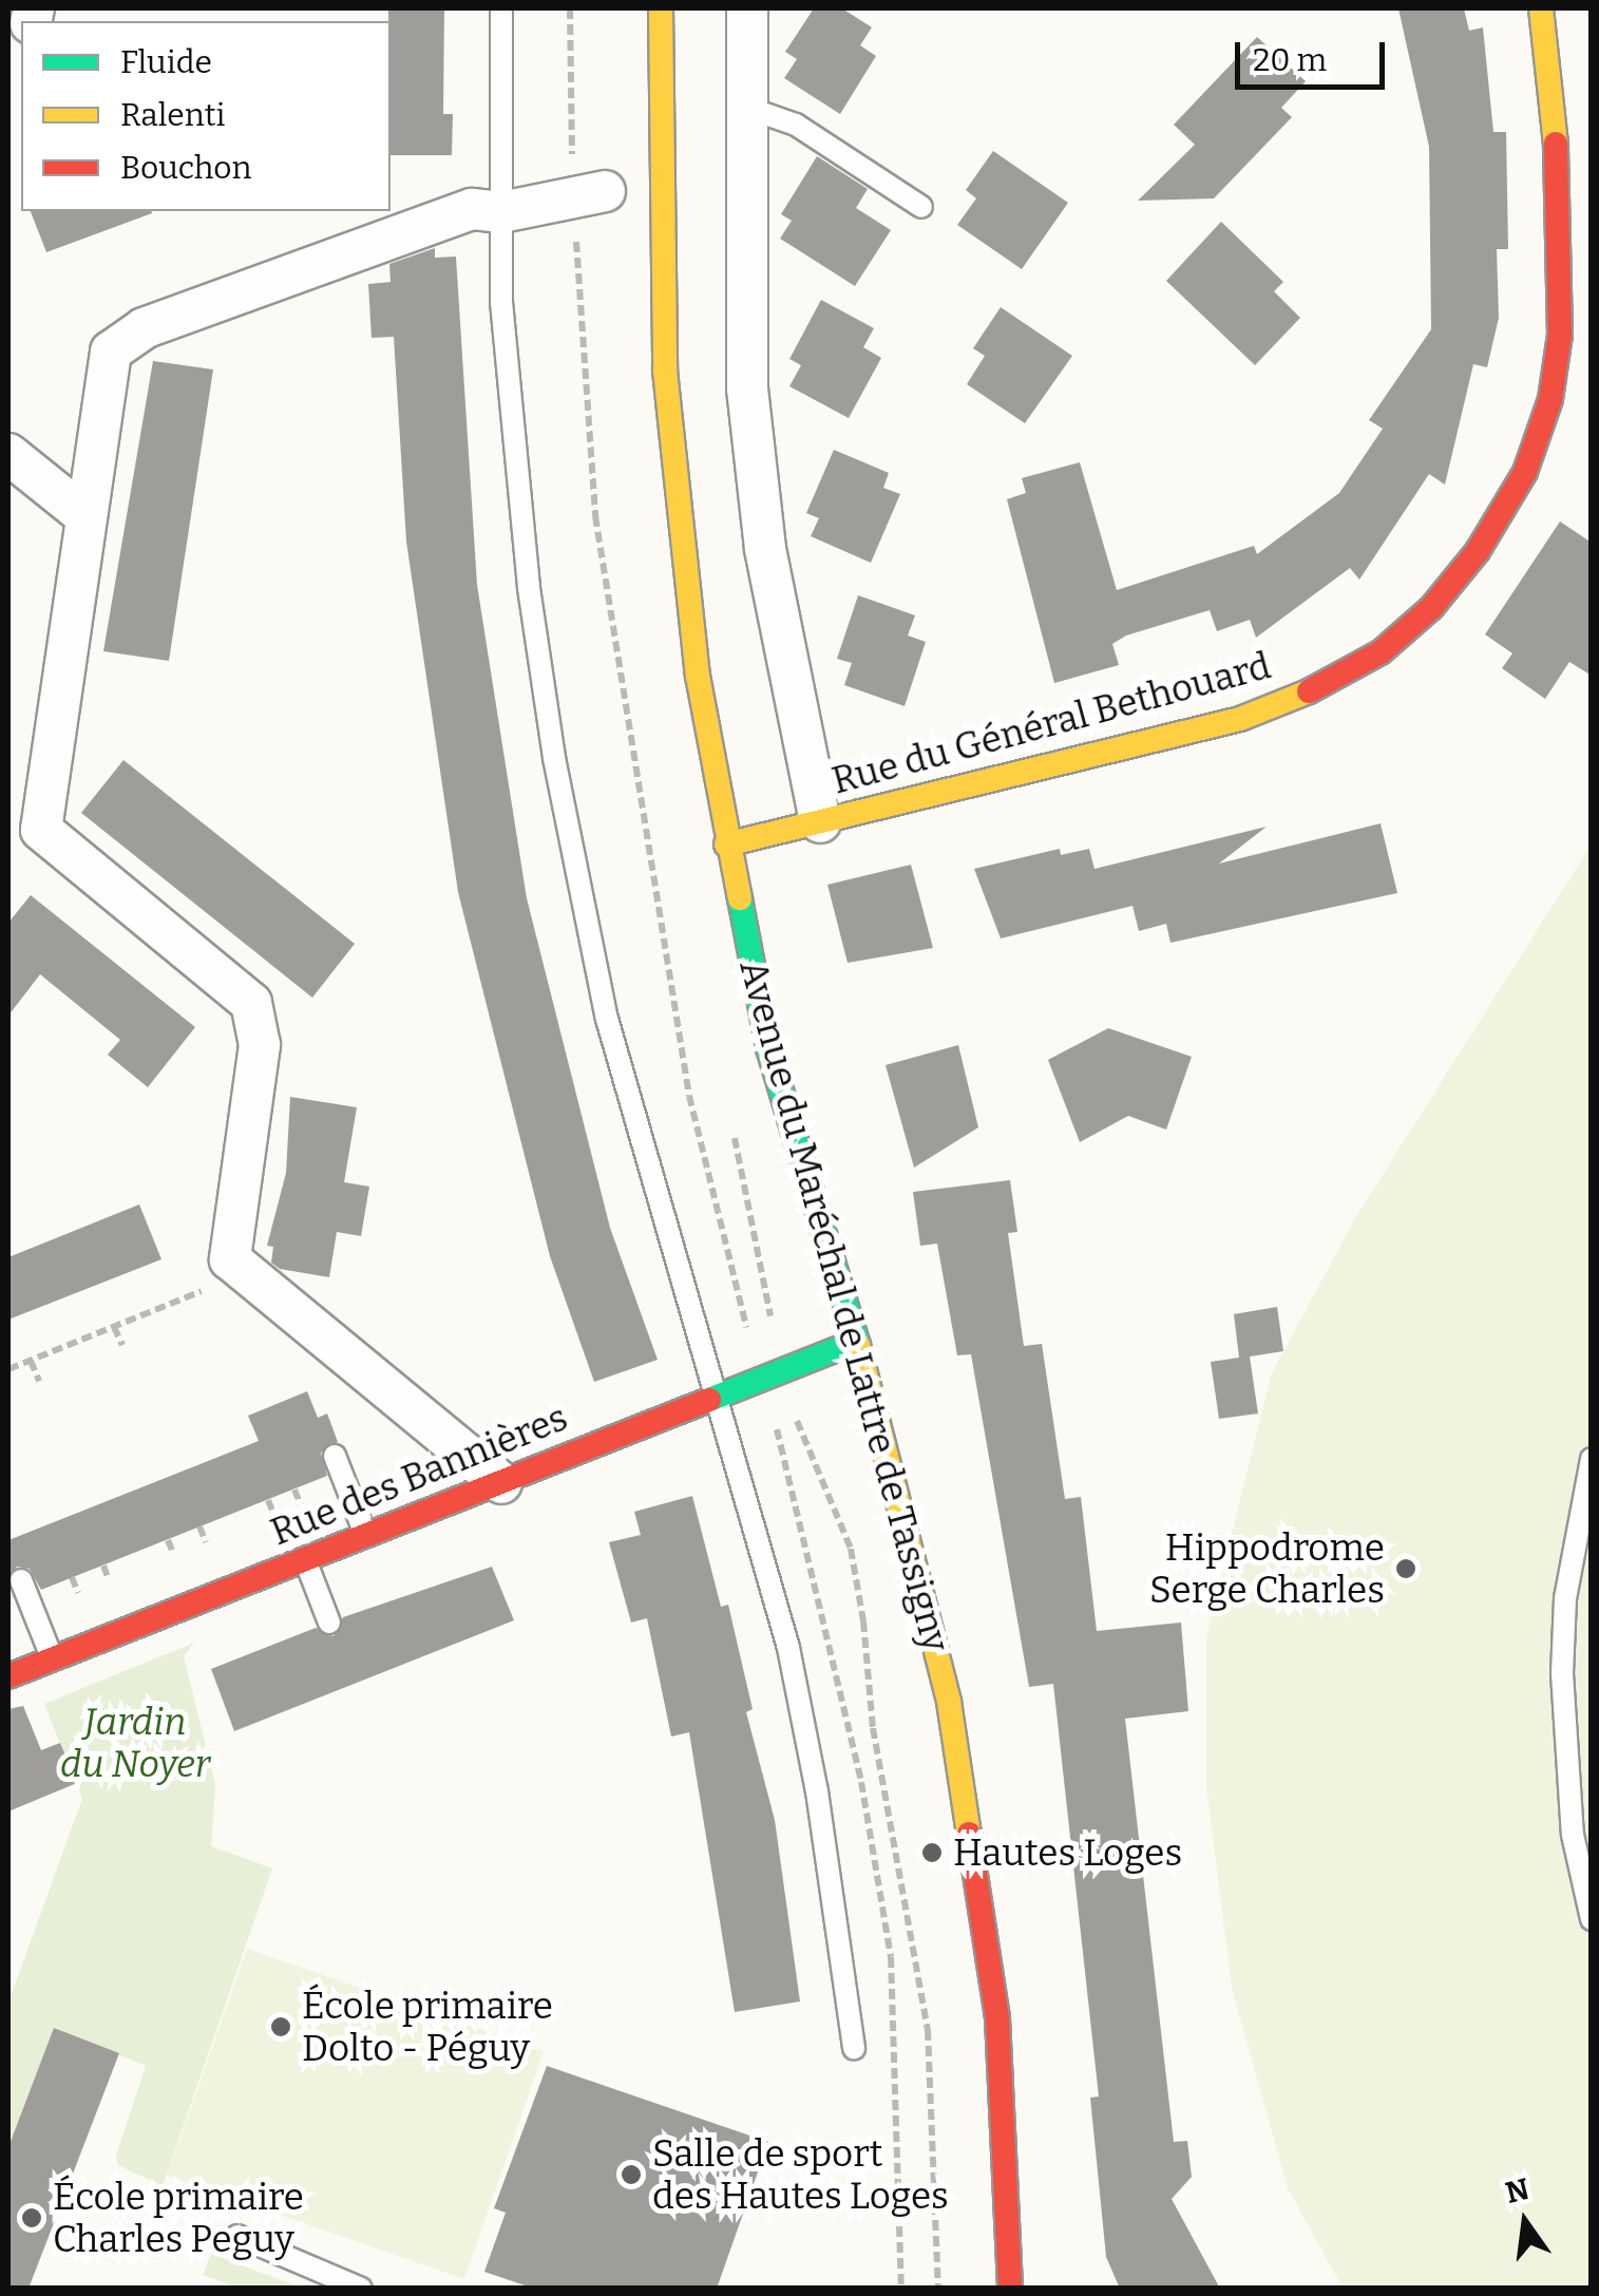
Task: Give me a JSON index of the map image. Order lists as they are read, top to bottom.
{
  "streets": {
    "street": ["Rue du Général Bethouard", "Avenue du Maréchal de Lattre de Tassigny", "Rue des Bannières"]
  },
  "crossings": [
    ["Rue du Général Bethouard", "Avenue du Maréchal de Lattre de Tassigny"],
    ["Avenue du Maréchal de Lattre de Tassigny", "Rue des Bannières"]
  ],
  "parks": ["Jardin du Noyer"],
  "places": [
    "Hippodrome Serge Charles",
    "Hautes Loges",
    "École primaire Dolto - Péguy",
    "Salle de sport des Hautes Loges",
    "École primaire Charles Peguy"
  ],
  "legend": ["Fluide", "Ralenti", "Bouchon"],
  "scale_bar": "20 m",
  "north": "top"
}
